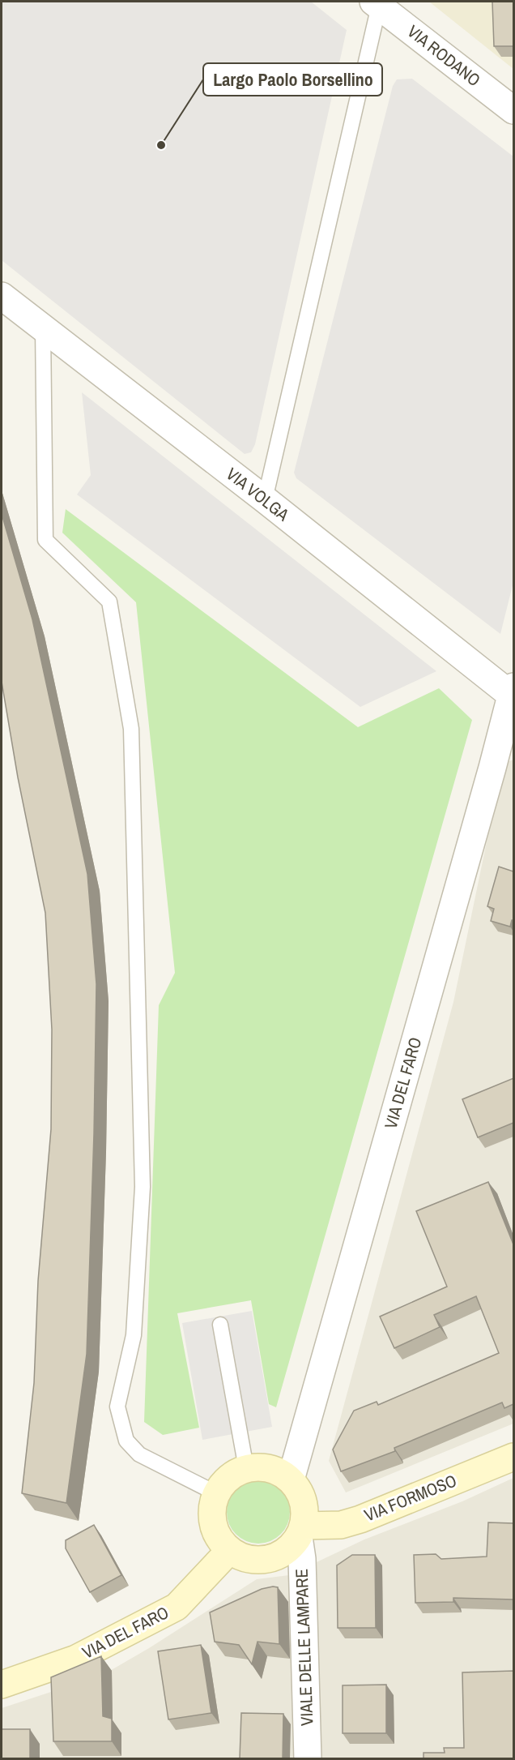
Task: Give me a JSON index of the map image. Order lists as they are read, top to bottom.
{
  "streets": {
    "street": [
      "VIA RODANO",
      "VIA VOLGA",
      "VIA DEL FARO",
      "VIA FORMOSO",
      "VIALE DELLE LAMPARE"
    ]
  },
  "crossings": [
    ["VIA VOLGA", "VIA DEL FARO"],
    ["VIA DEL FARO", "VIA FORMOSO"],
    ["VIA DEL FARO", "VIALE DELLE LAMPARE"],
    ["VIA FORMOSO", "VIALE DELLE LAMPARE"]
  ],
  "places": ["Largo Paolo Borsellino"]
}
